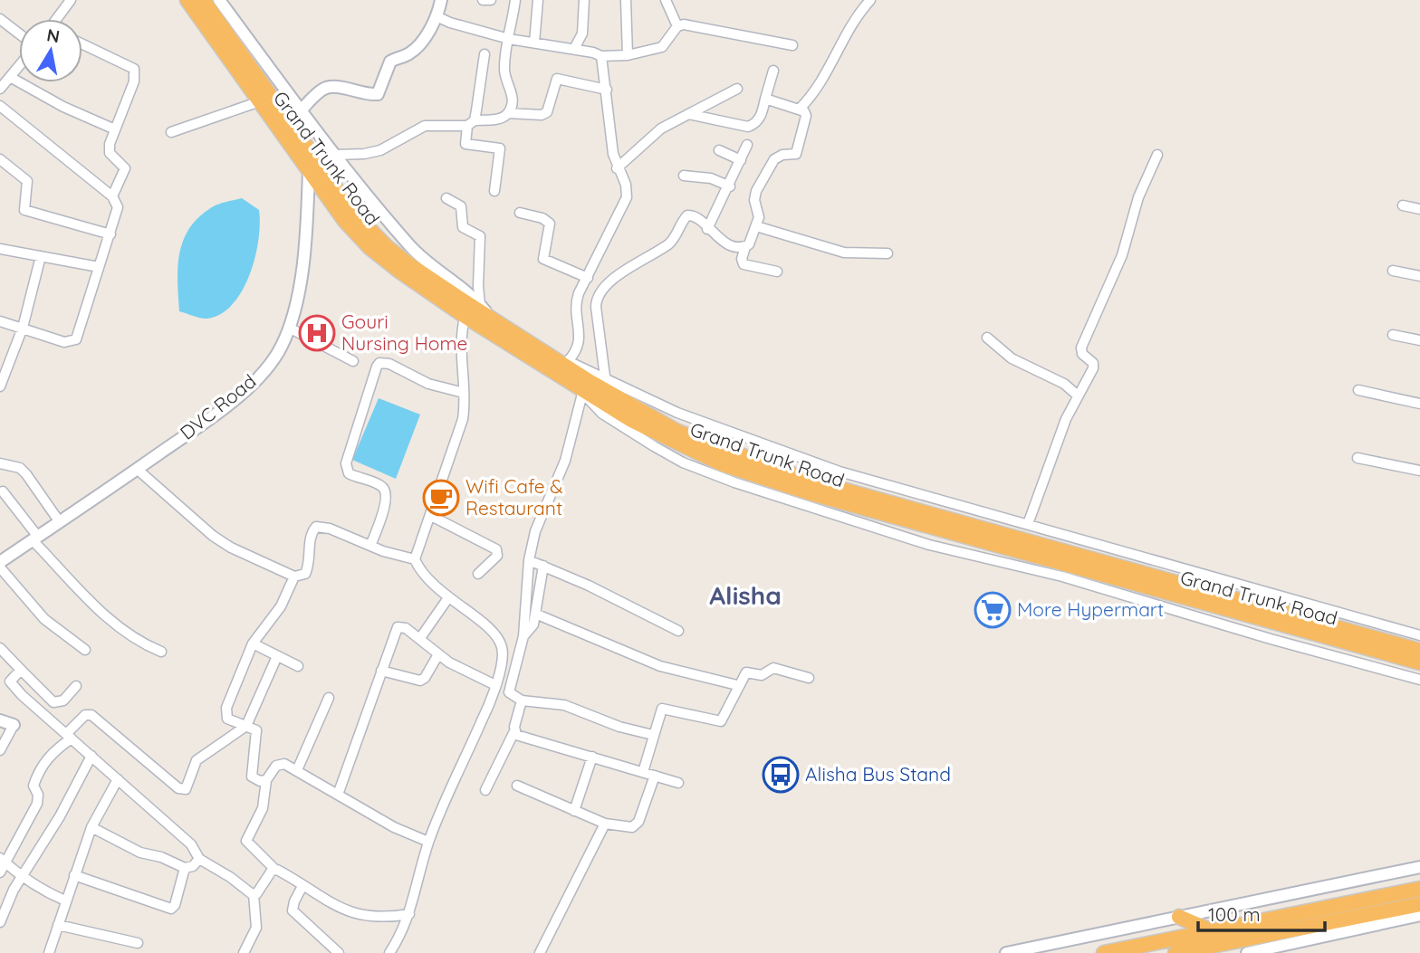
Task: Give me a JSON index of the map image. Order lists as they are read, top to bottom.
{
  "streets": {
    "highway": ["Grand Trunk Road"],
    "main road": ["DVC Road"]
  },
  "crossings": [
    ["Grand Trunk Road", "DVC Road"]
  ],
  "districts": ["Alisha"],
  "places": {
    "hospital": ["Gouri Nursing Home"],
    "cafe": ["Wifi Cafe & Restaurant"],
    "supermarket": ["More Hypermart"],
    "bus stop": ["Alisha Bus Stand"]
  },
  "scale_bar": "100 m",
  "north": "top"
}
